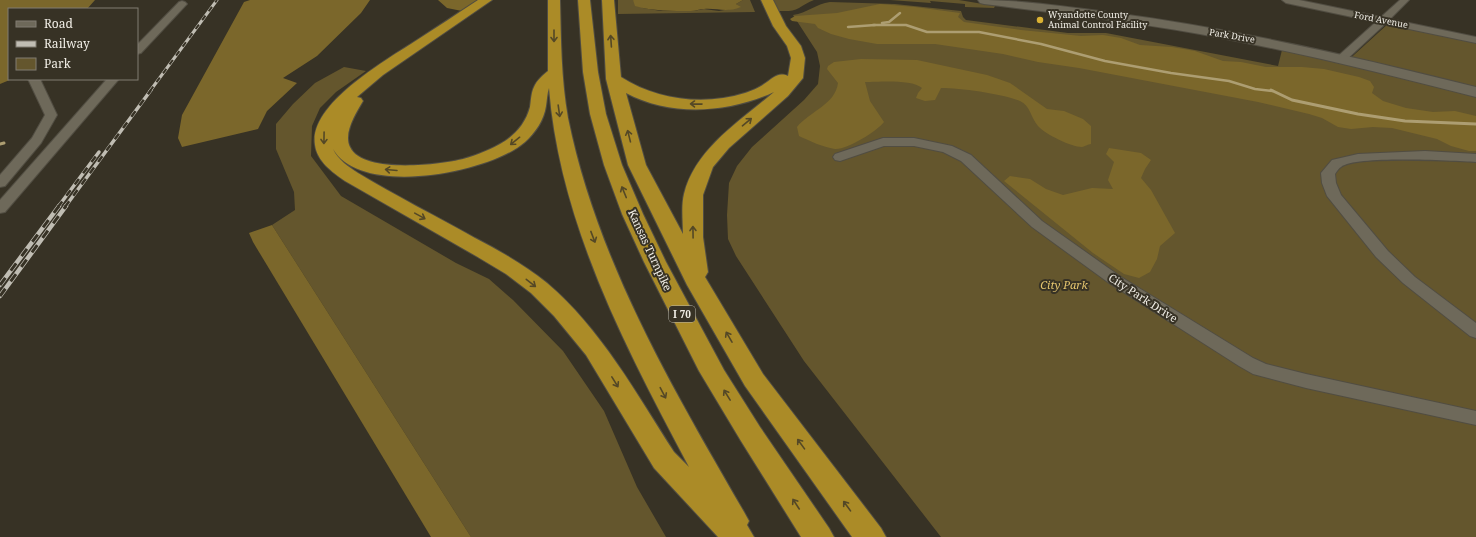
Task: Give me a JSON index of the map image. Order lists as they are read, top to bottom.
{
  "streets": {
    "highway": ["Kansas Turnpike", "I 70"],
    "main road": ["Park Drive"],
    "street": ["Ford Avenue", "City Park Drive"]
  },
  "parks": ["City Park"],
  "places": ["Wyandotte County Animal Control Facility"],
  "legend": ["Road", "Railway", "Park"]
}
